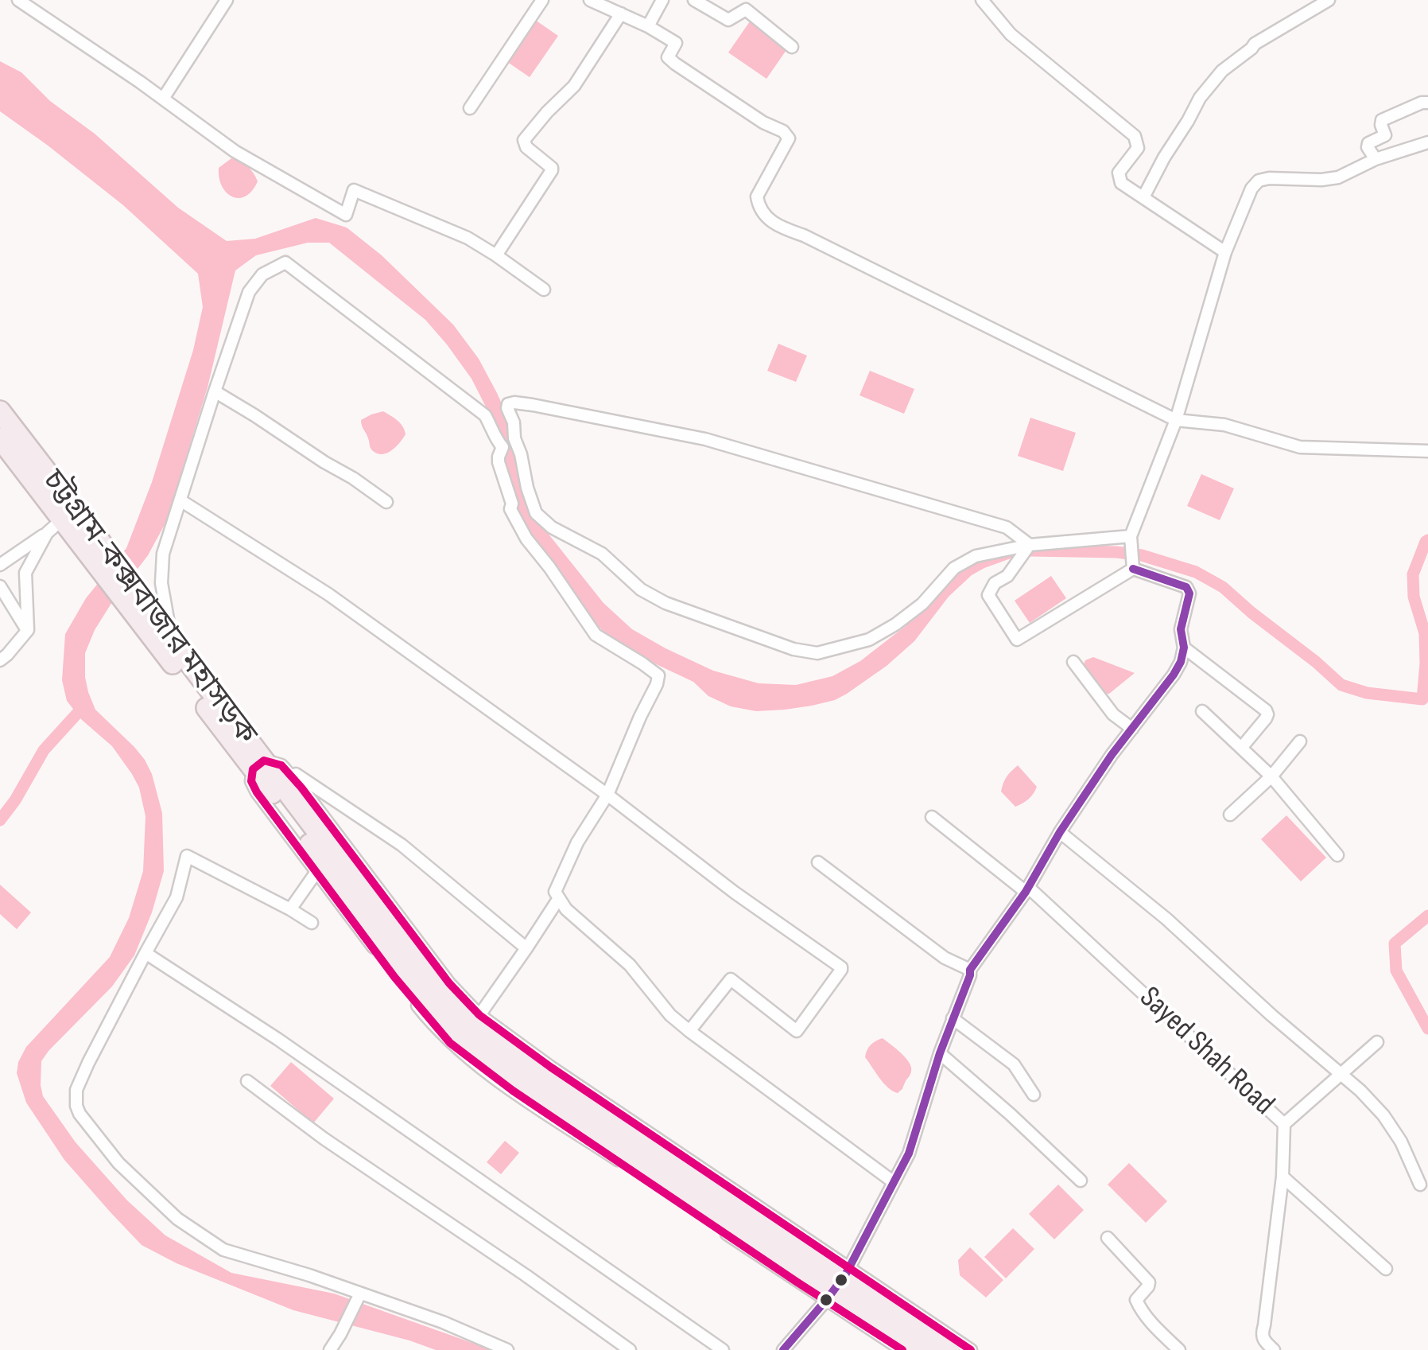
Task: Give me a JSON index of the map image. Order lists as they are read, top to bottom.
{
  "streets": {
    "highway": ["চট্টগ্রাম-কক্সবাজার মহাসড়ক"],
    "street": ["Sayed Shah Road"]
  }
}
